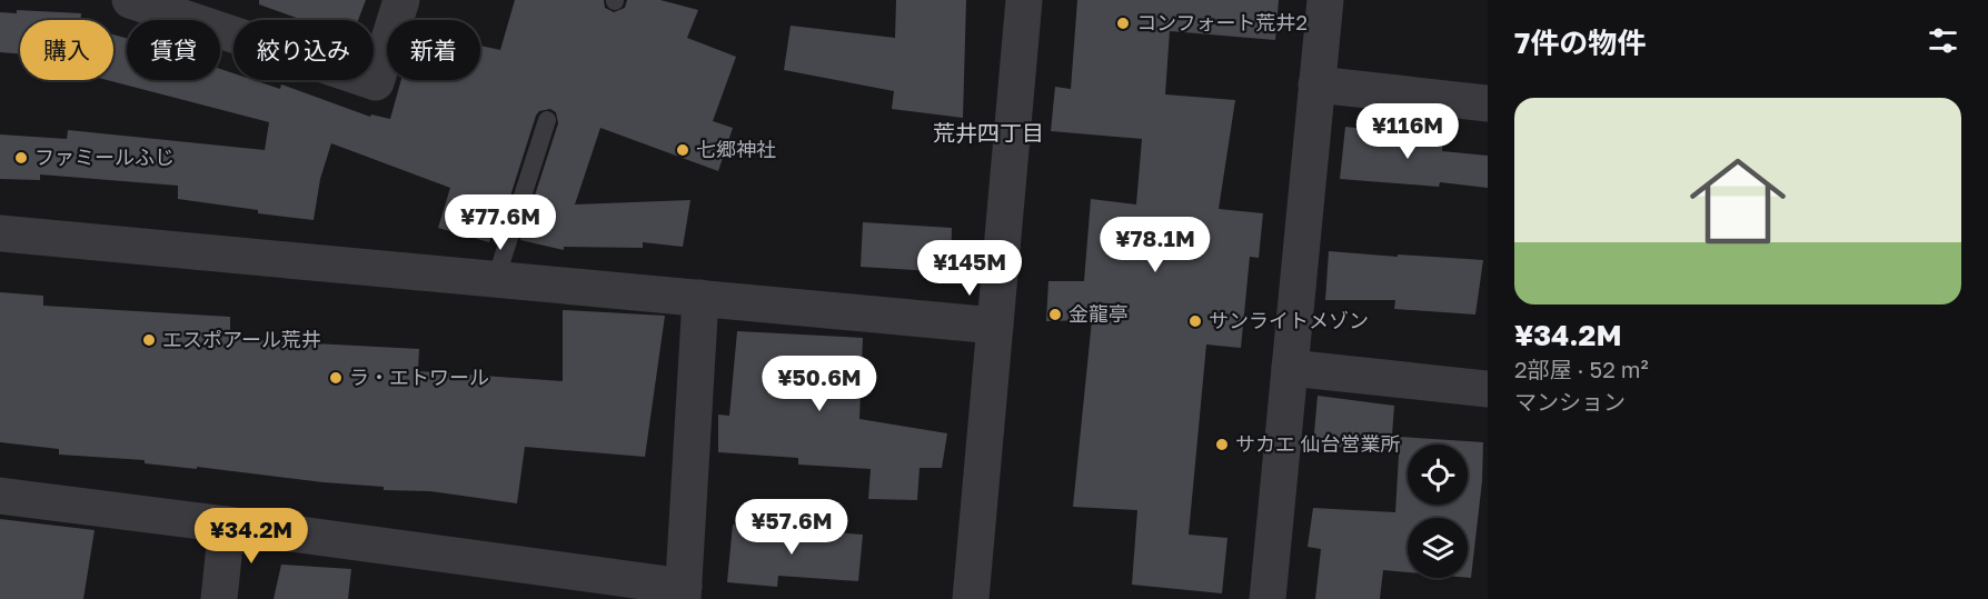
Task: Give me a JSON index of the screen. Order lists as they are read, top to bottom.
{
  "districts": ["荒井四丁目"],
  "places": [
    "コンフォート荒井2",
    "七郷神社",
    "ファミールふじ",
    "金龍亭",
    "サンライトメゾン",
    "エスポアール荒井",
    "ラ・エトワール",
    "サカエ 仙台営業所"
  ],
  "page": {
    "heading": "7件の物件",
    "chip": [
      "購入",
      "賃貸",
      "絞り込み",
      "新着"
    ],
    "list": [
      {
        "name": "¥34.2M",
        "note": "2部屋 · 52 m² · マンション"
      }
    ],
    "price": [
      "¥116M",
      "¥77.6M",
      "¥78.1M",
      "¥145M",
      "¥50.6M",
      "¥57.6M",
      "¥34.2M"
    ]
  }
}
